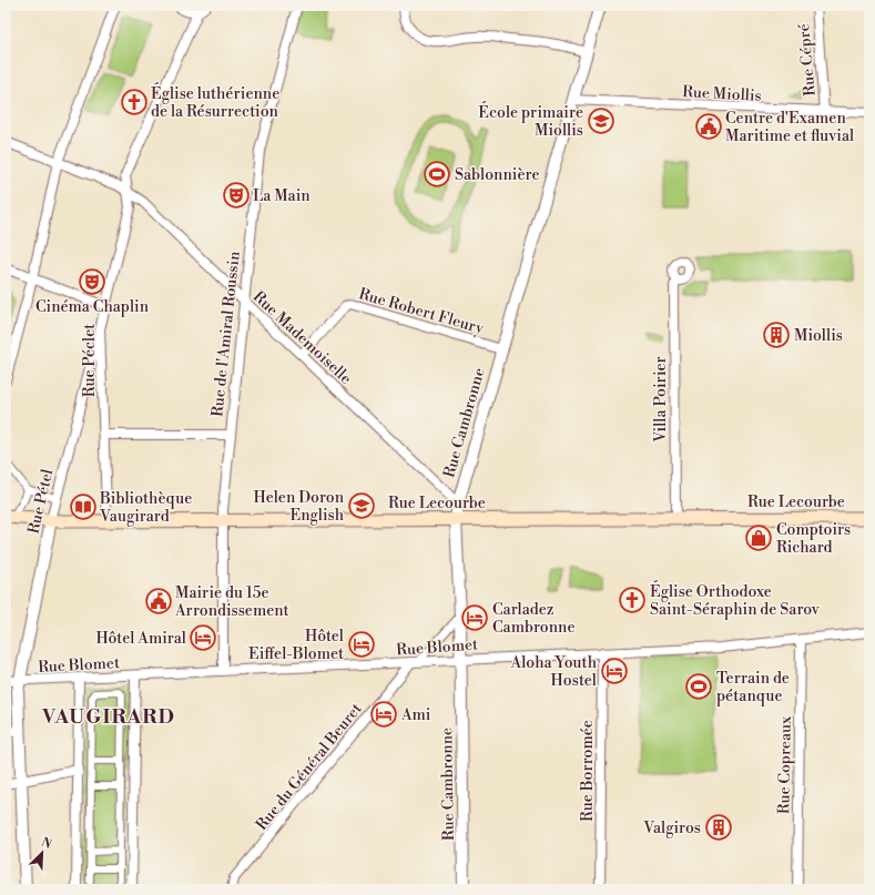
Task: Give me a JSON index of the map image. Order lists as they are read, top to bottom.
{
  "streets": {
    "main road": ["Rue Lecourbe"],
    "street": [
      "Rue Cépré",
      "Rue Miollis",
      "Rue Robert Fleury",
      "Rue de l'Amiral Roussin",
      "Rue Mademoiselle",
      "Rue Péclet",
      "Villa Poirier",
      "Rue Cambronne",
      "Rue Pétel",
      "Rue Blomet",
      "Rue Copreaux",
      "Rue du Général Beuret",
      "Rue Borromée"
    ]
  },
  "crossings": [
    ["Rue Cépré", "Rue Miollis"],
    ["Rue Miollis", "Rue Cambronne"],
    ["Rue Robert Fleury", "Rue Mademoiselle"],
    ["Rue Robert Fleury", "Rue Cambronne"],
    ["Rue de l'Amiral Roussin", "Rue Mademoiselle"],
    ["Rue de l'Amiral Roussin", "Rue Lecourbe"],
    ["Rue de l'Amiral Roussin", "Rue Blomet"],
    ["Rue Mademoiselle", "Rue Péclet"],
    ["Rue Mademoiselle", "Rue Cambronne"],
    ["Rue Péclet", "Rue Pétel"],
    ["Villa Poirier", "Rue Lecourbe"],
    ["Rue Cambronne", "Rue Lecourbe"],
    ["Rue Cambronne", "Rue Blomet"],
    ["Rue Pétel", "Rue Lecourbe"],
    ["Rue Pétel", "Rue Blomet"],
    ["Rue Blomet", "Rue Copreaux"],
    ["Rue Blomet", "Rue du Général Beuret"],
    ["Rue Blomet", "Rue Borromée"]
  ],
  "districts": ["VAUGIRARD"],
  "places": {
    "church": ["Église luthérienne de la Résurrection", "Église Orthodoxe Saint-Séraphin de Sarov"],
    "school or university": ["École primaire Miollis", "Helen Doron English"],
    "public building": ["Centre d'Examen Maritime et fluvial", "Mairie du 15e Arrondissement"],
    "sports": ["Sablonnière", "Terrain de pétanque"],
    "theatre": ["La Main", "Cinéma Chaplin"],
    "building": ["Miollis", "Valgiros"],
    "library": ["Bibliothèque Vaugirard"],
    "shop": ["Comptoirs Richard"],
    "hotel": [
      "Carladez Cambronne",
      "Hôtel Amiral",
      "Hôtel Eiffel-Blomet",
      "Aloha Youth Hostel",
      "Ami"
    ]
  },
  "north": "top right"
}
